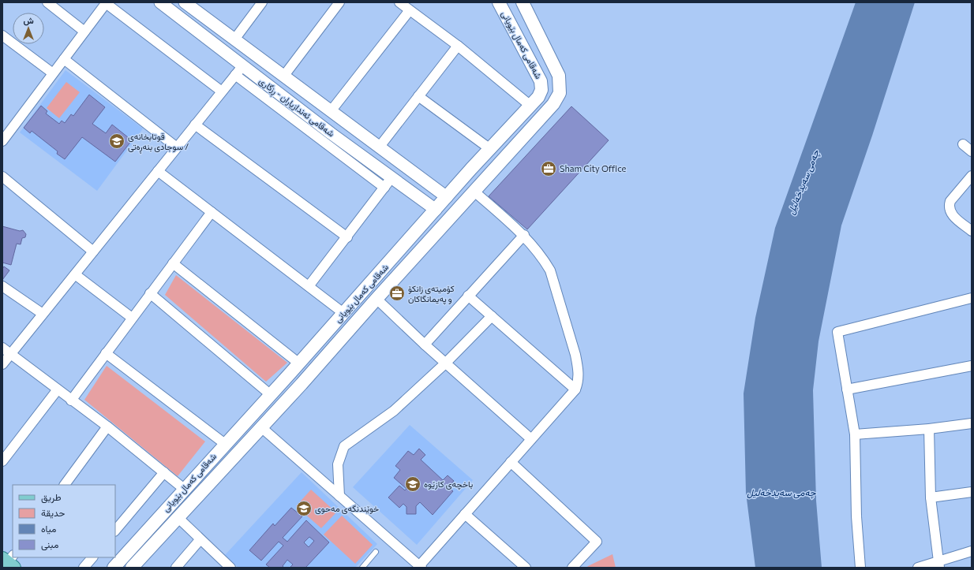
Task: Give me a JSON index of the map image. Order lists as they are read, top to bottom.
{
  "streets": {
    "main road": ["شەقامی کەمال بێویانی"],
    "street": ["شەقامی ئەندازیاران - ڕزگاری"]
  },
  "crossings": [
    ["شەقامی کەمال بێویانی", "شەقامی ئەندازیاران - ڕزگاری"]
  ],
  "water": ["چەمی سەیدخەلیل"],
  "places": {
    "school or university": ["قوتابخانەی سوجادی بنەڕەتی /", "باخچەی کازێوە", "خوێندنگەی مەحوی"],
    "office": ["Sham City Office", "کۆمیتەی زانکۆ و پەیمانگاکان"]
  },
  "legend": [
    "طريق",
    "حديقة",
    "مياه",
    "مبنى"
  ],
  "north": "top"
}
